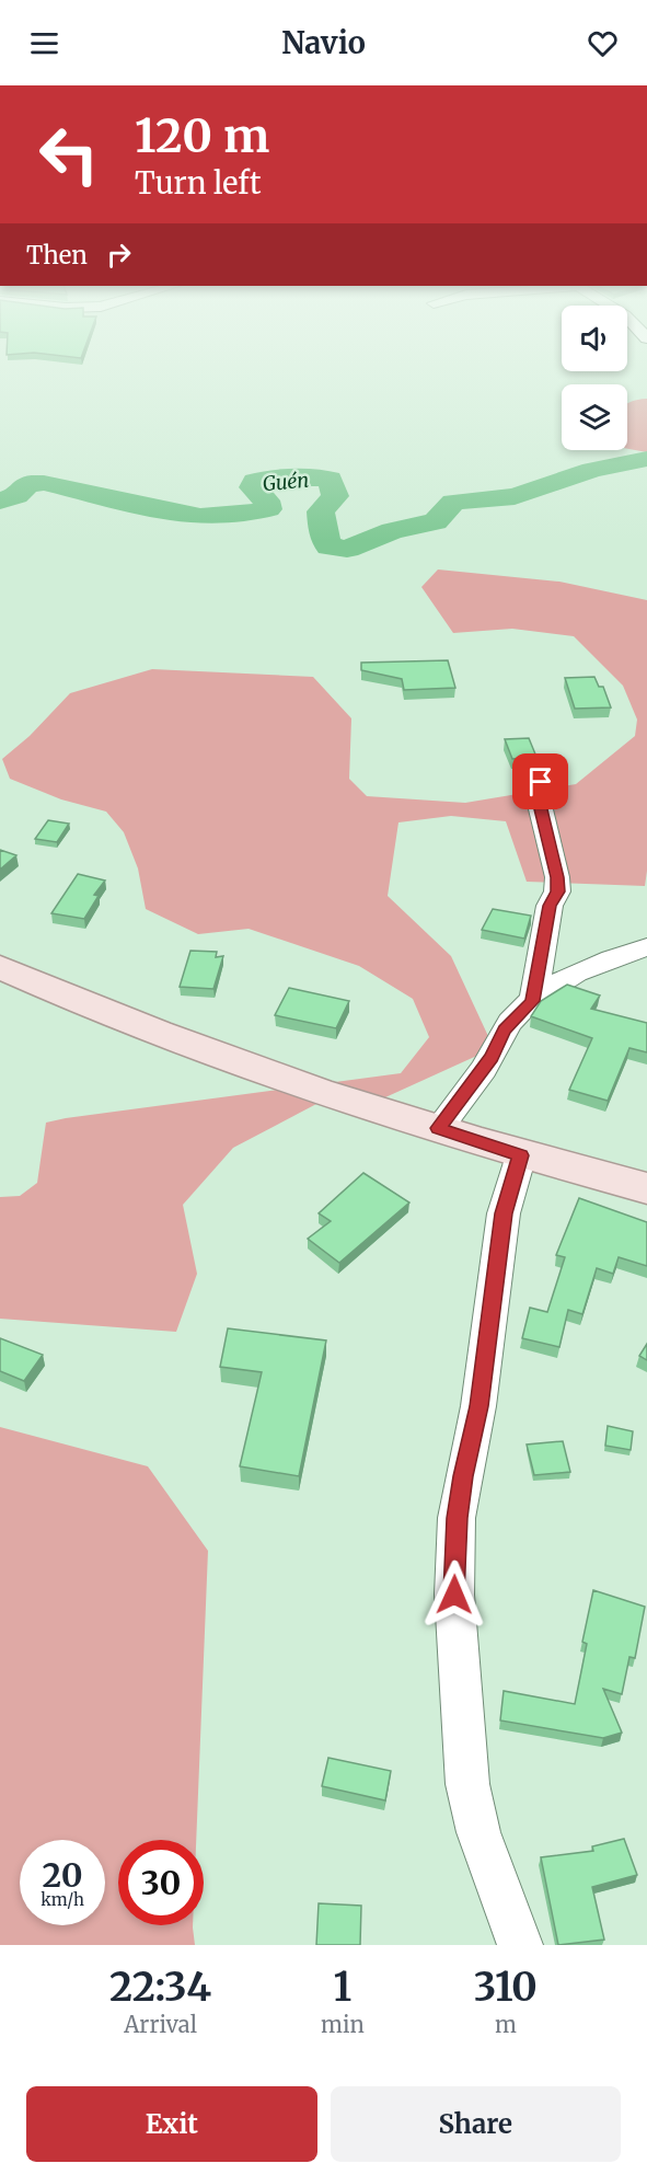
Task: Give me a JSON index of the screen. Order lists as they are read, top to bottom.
{
  "water": ["Guén"],
  "page": {
    "header": "Navio",
    "turn": ["120 m", "Turn left"],
    "then": "Then",
    "speed": "20 km/h",
    "limit": "30",
    "eta": [
      "22:34",
      "Arrival",
      "1",
      "min",
      "310",
      "m"
    ],
    "buttons": ["Exit", "Share"]
  }
}
